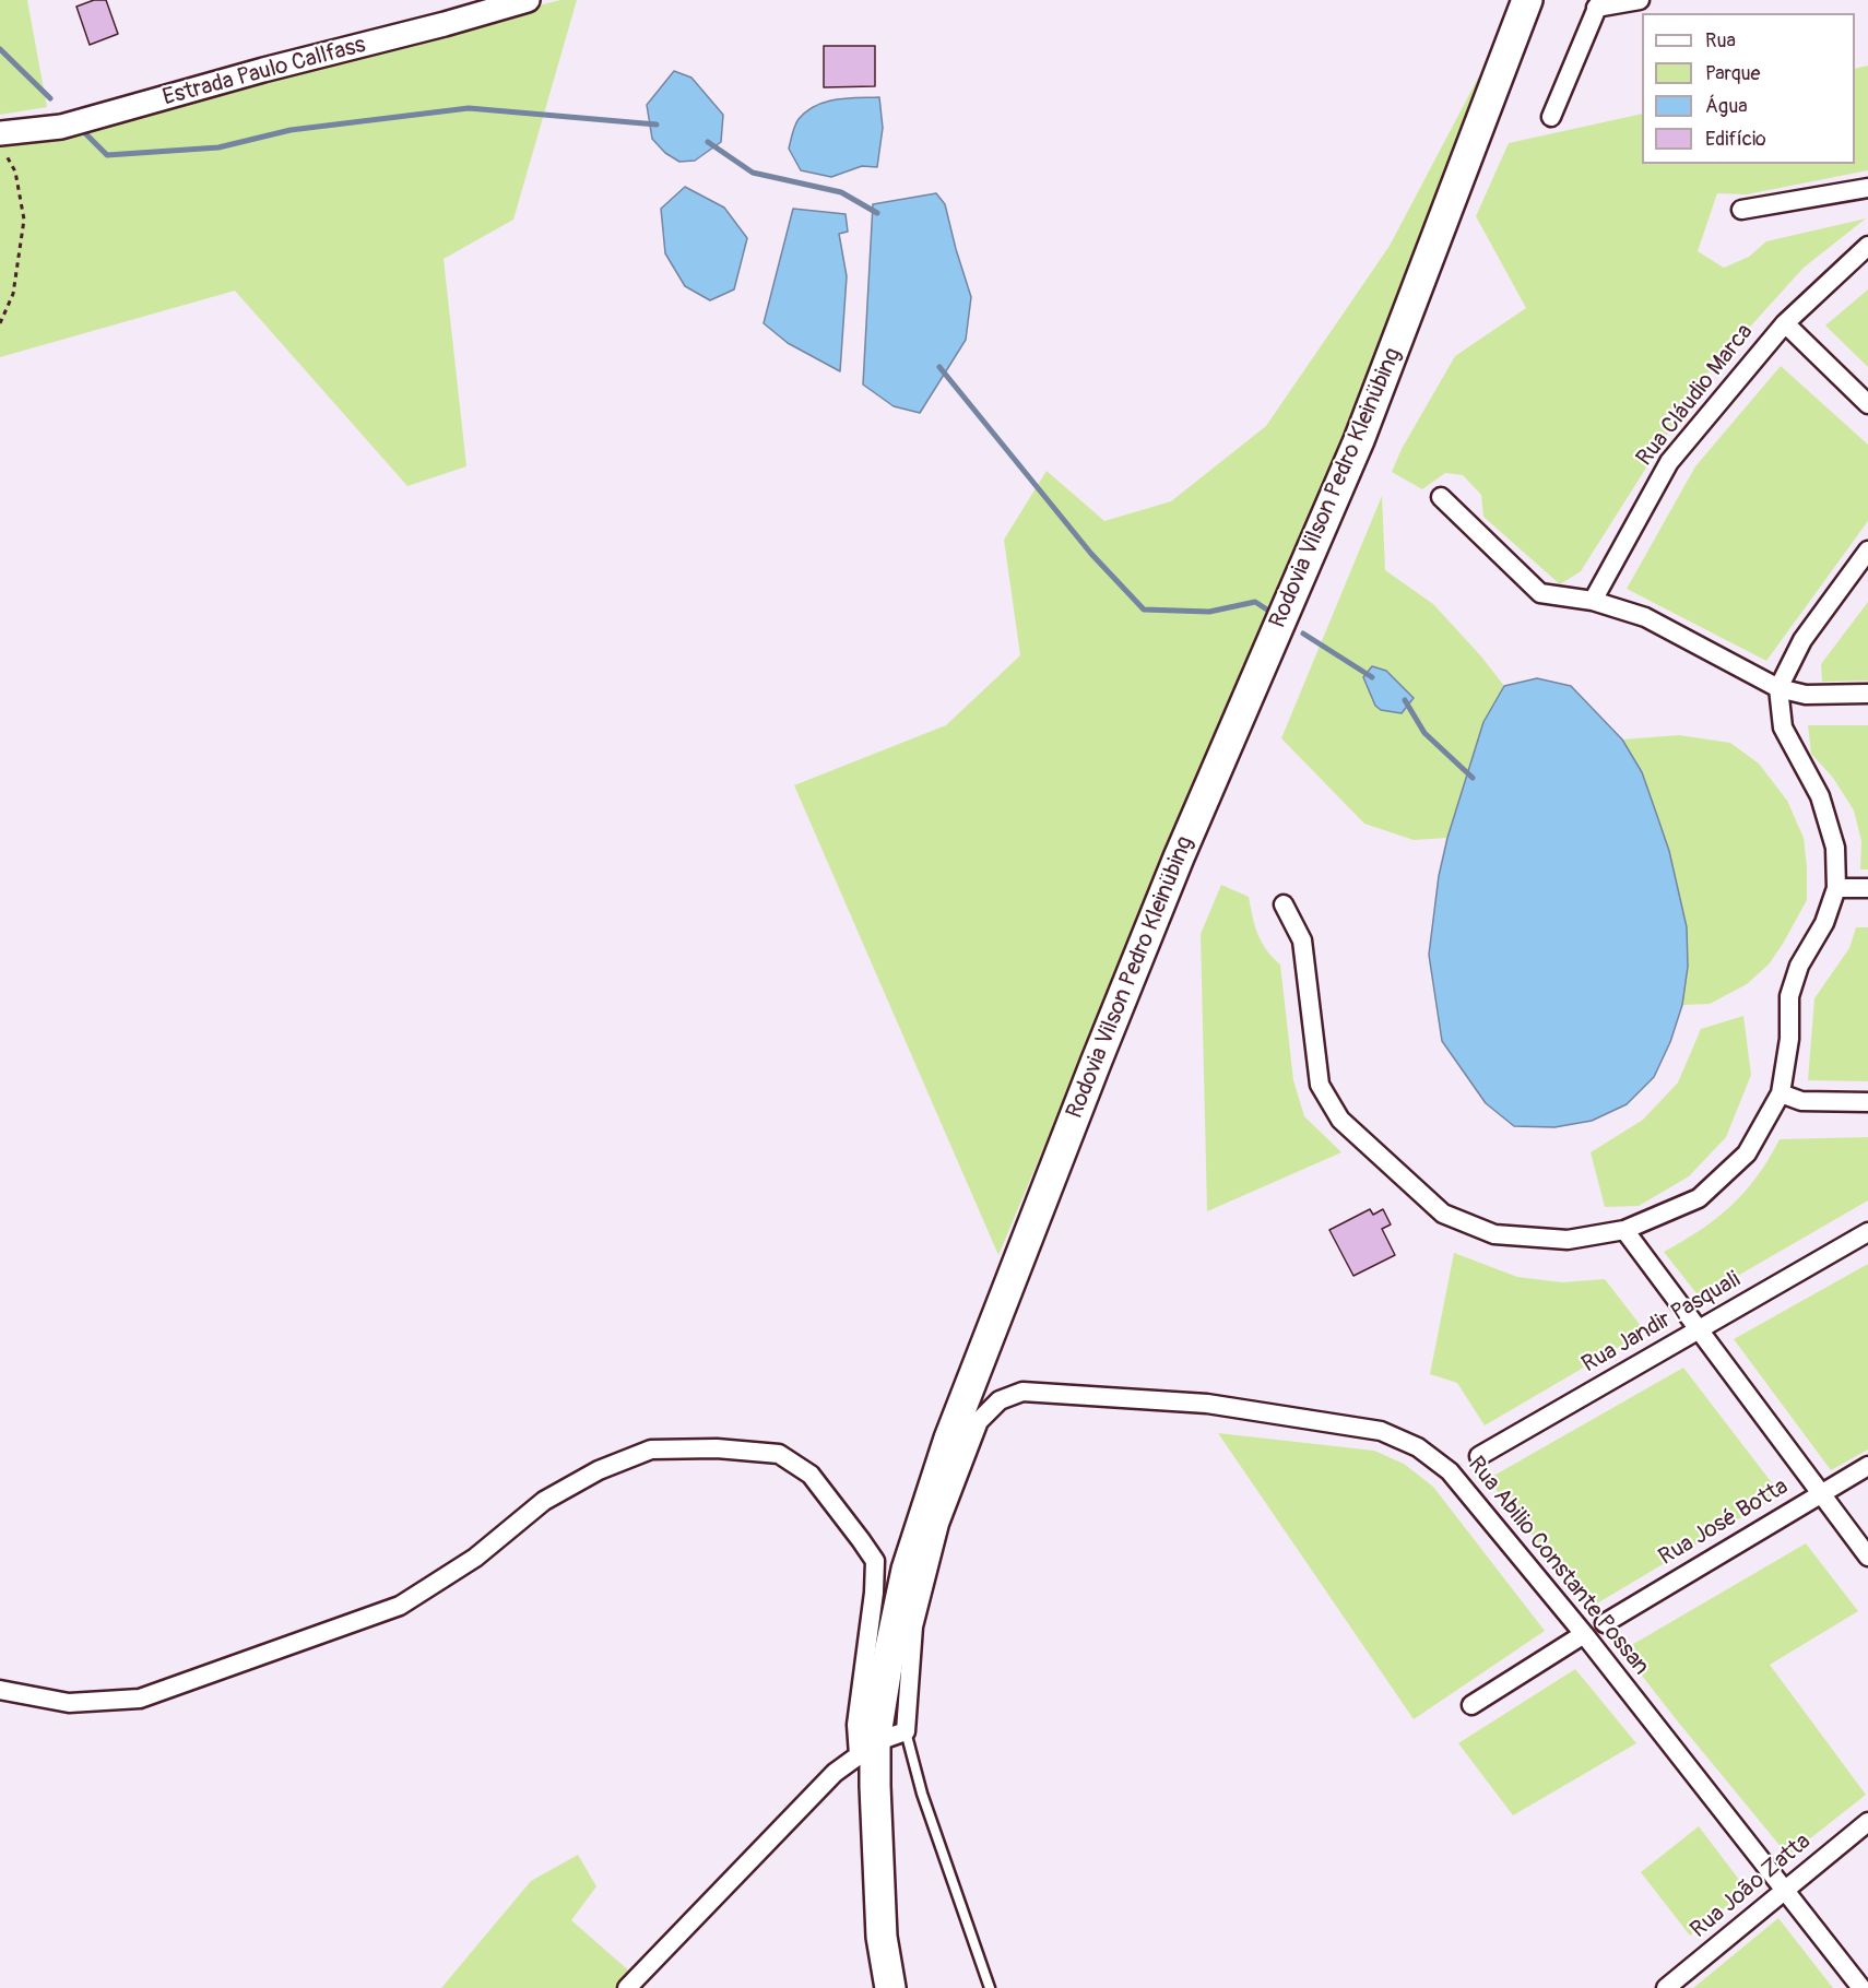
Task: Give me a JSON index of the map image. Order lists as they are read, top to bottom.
{
  "streets": {
    "main road": ["Rodovia Vilson Pedro Kleinübing"],
    "street": [
      "Estrada Paulo Callfass",
      "Rua Cláudio Marca",
      "Rua Jandir Pasquali",
      "Rua José Botta",
      "Rua Abilio Constante Possan",
      "Rua João Zatta"
    ]
  },
  "crossings": [
    ["Rua Abilio Constante Possan", "Rua João Zatta"]
  ],
  "legend": [
    "Rua",
    "Parque",
    "Água",
    "Edifício"
  ]
}
